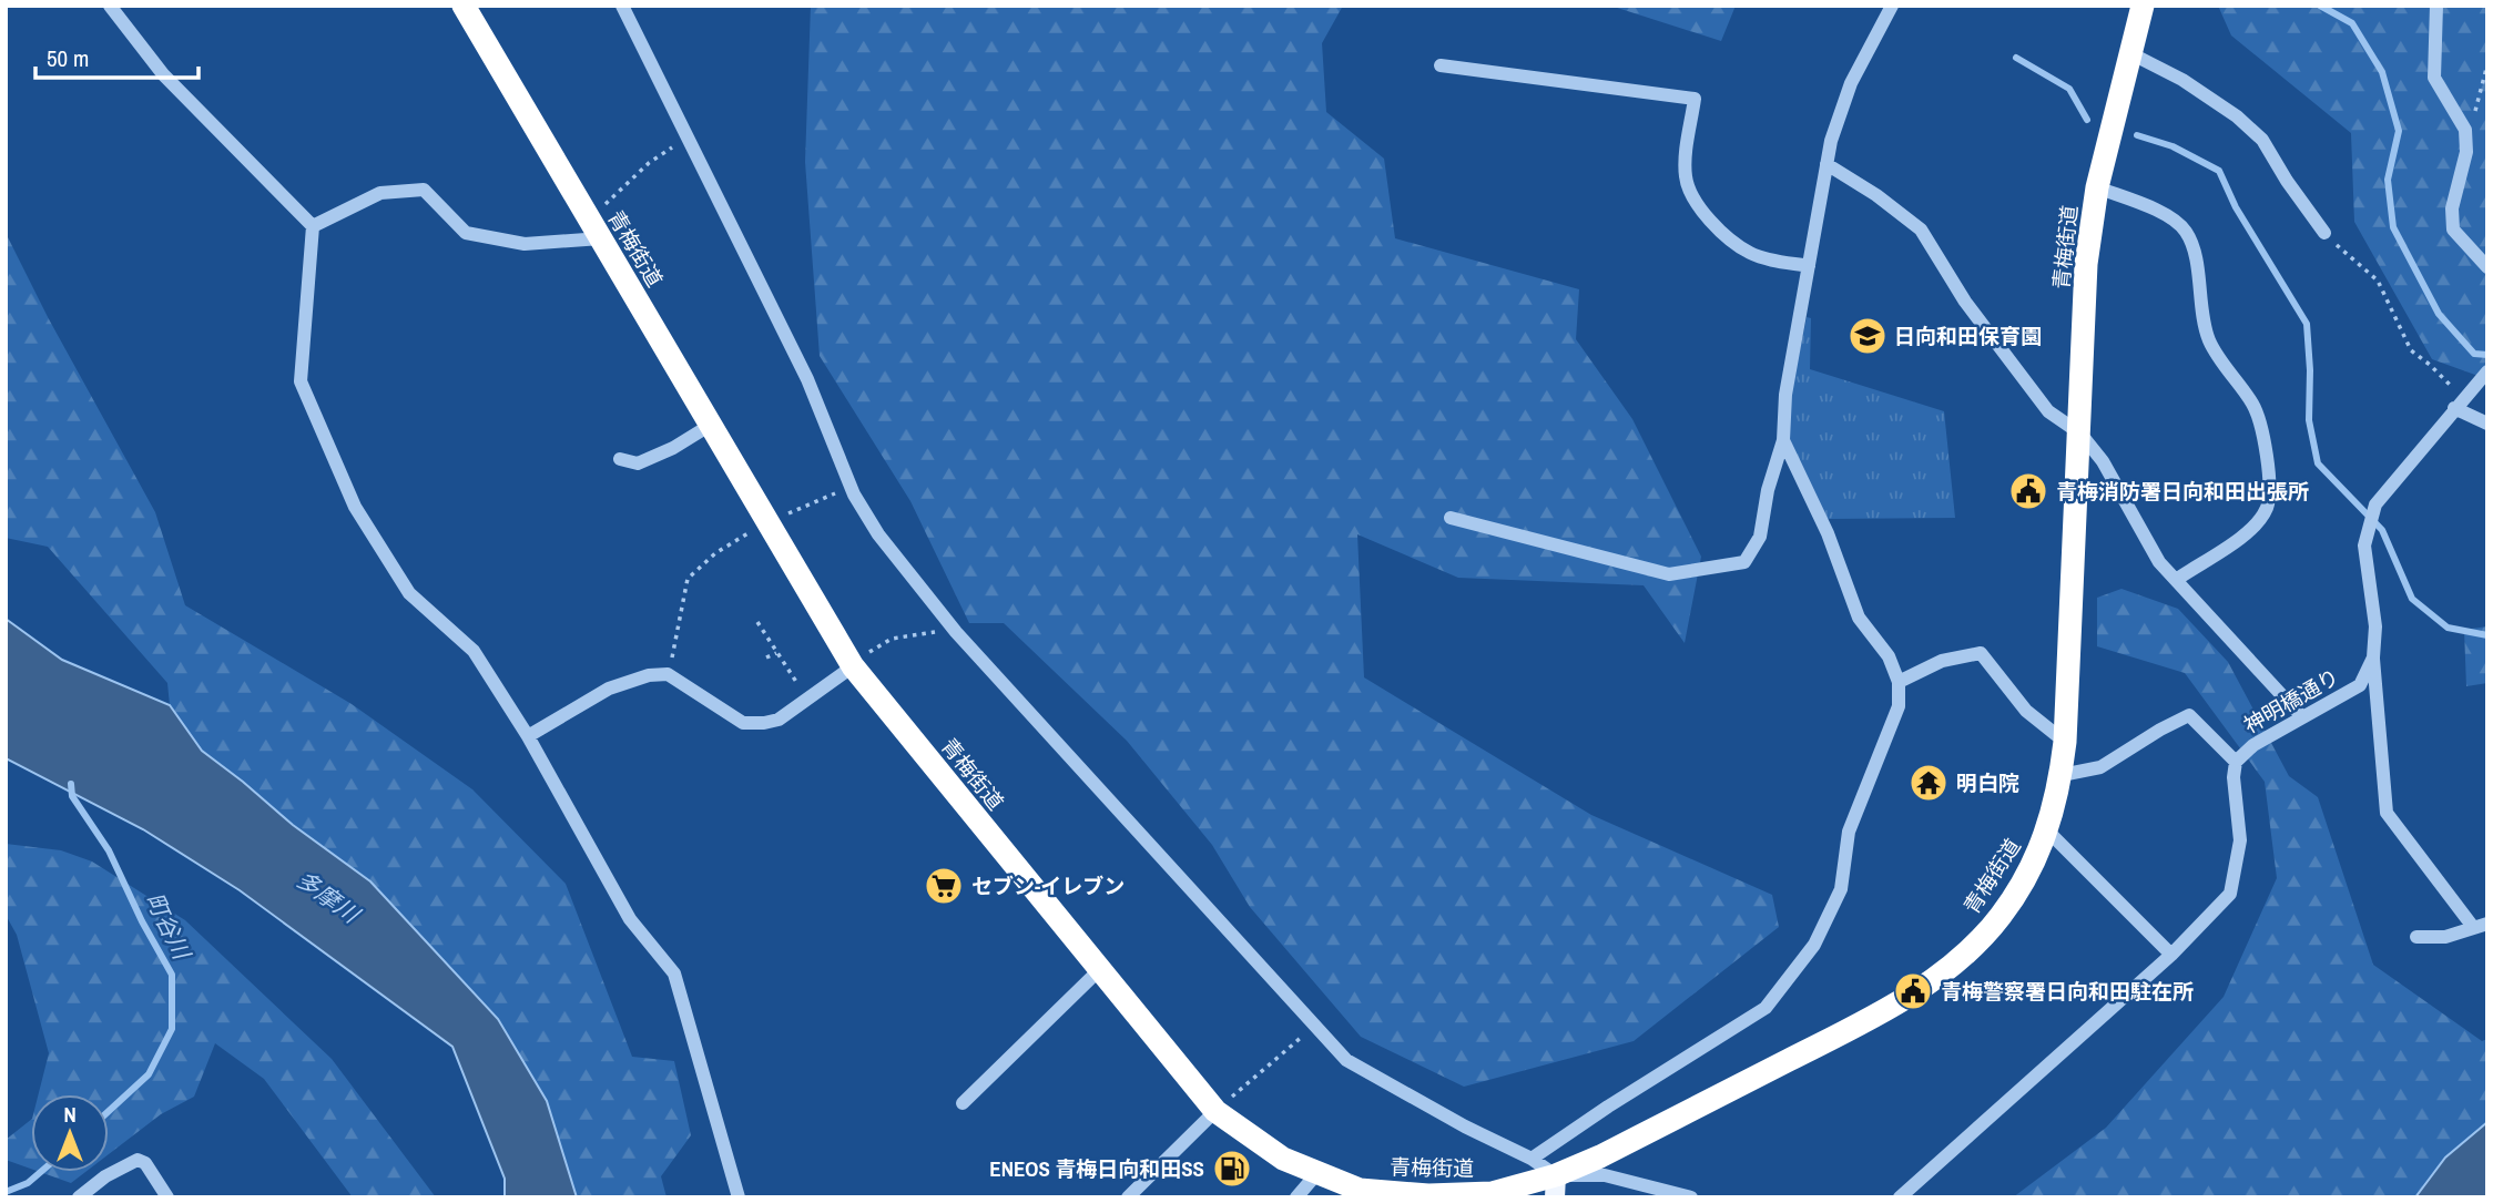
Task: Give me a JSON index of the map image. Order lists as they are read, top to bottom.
{
  "streets": {
    "highway": ["青梅街道"],
    "street": ["神明橋通り"]
  },
  "water": ["多摩川", "町谷川"],
  "places": {
    "school or university": ["日向和田保育園"],
    "public building": ["青梅消防署日向和田出張所", "青梅警察署日向和田駐在所"],
    "temple": ["明白院"],
    "supermarket": ["セブン-イレブン"],
    "fuel station": ["ENEOS 青梅日向和田SS"]
  },
  "scale_bar": "50 m",
  "north": "top"
}
